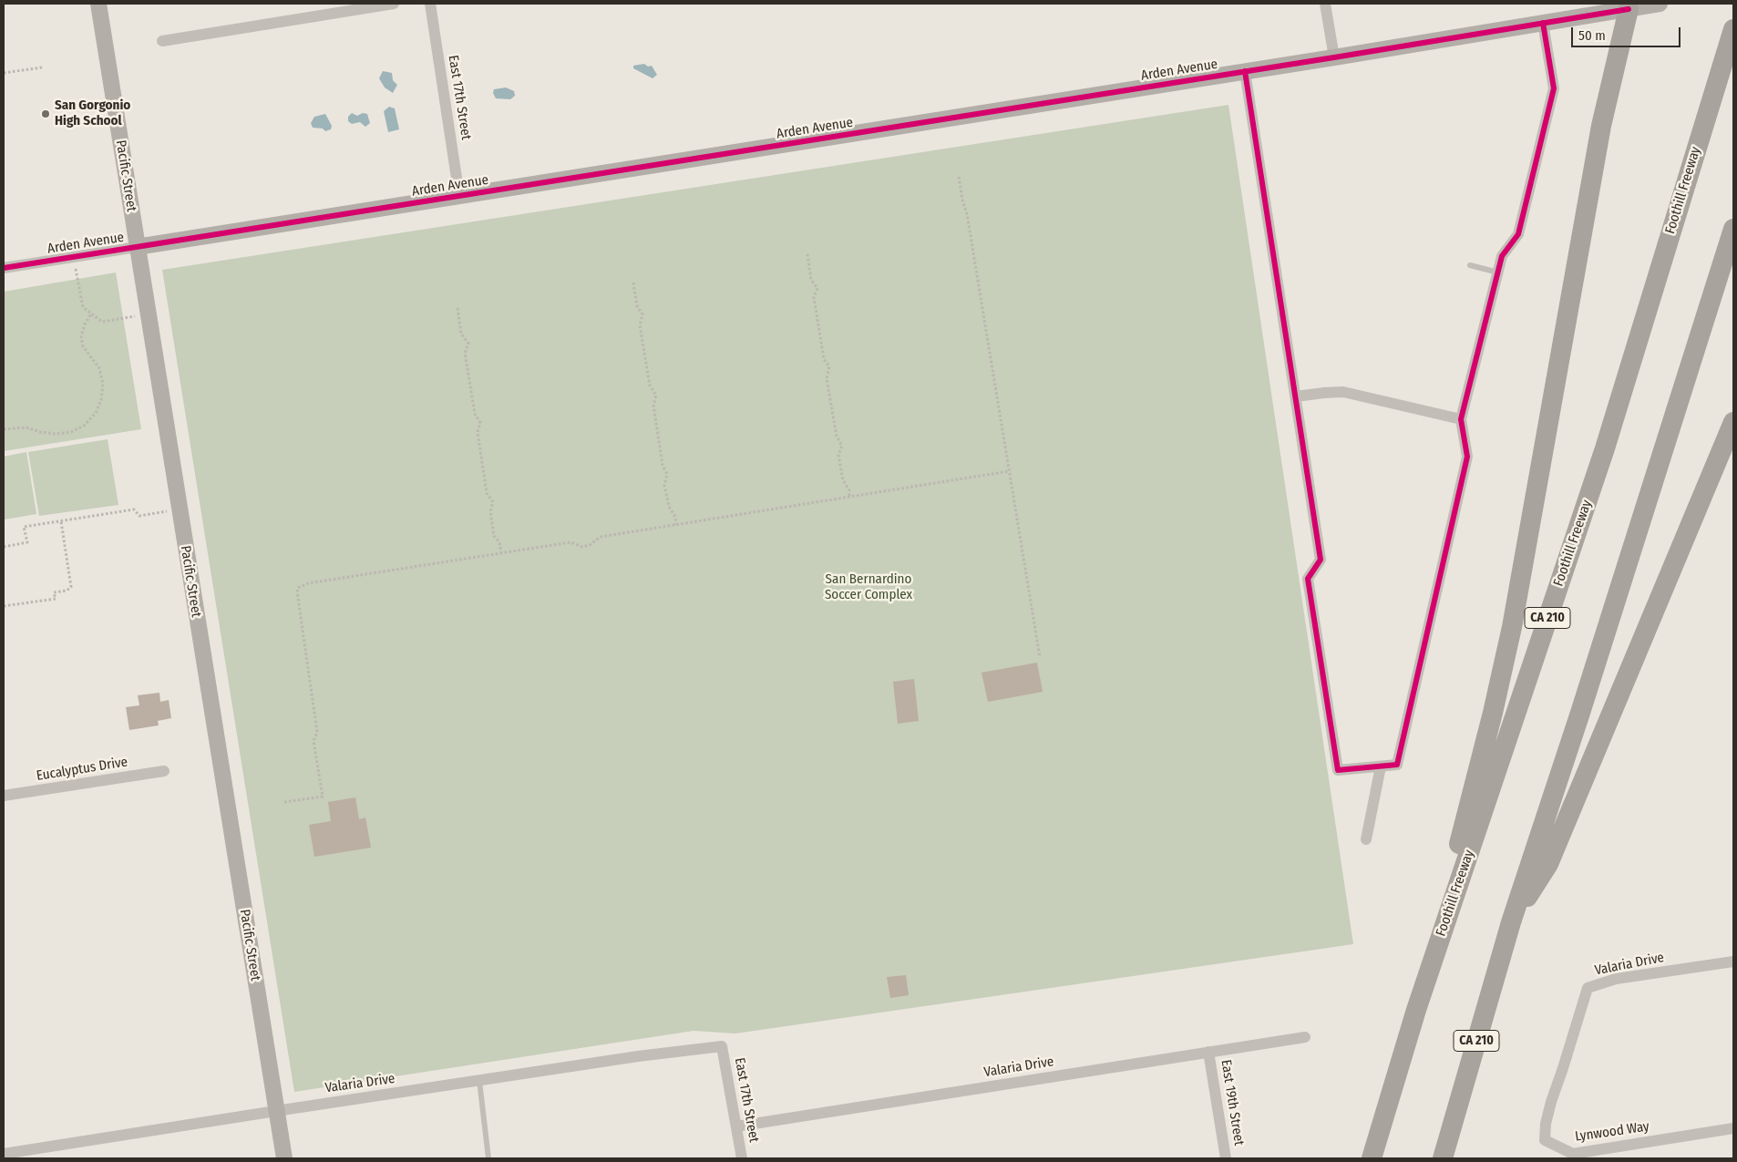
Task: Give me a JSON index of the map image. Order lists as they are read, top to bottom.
{
  "streets": {
    "highway": ["Foothill Freeway", "CA 210"],
    "street": [
      "Arden Avenue",
      "East 17th Street",
      "Pacific Street",
      "Eucalyptus Drive",
      "Valaria Drive",
      "East 19th Street",
      "Lynwood Way"
    ]
  },
  "crossings": [
    ["Arden Avenue", "East 17th Street"],
    ["Arden Avenue", "Pacific Street"],
    ["East 17th Street", "Valaria Drive"],
    ["Pacific Street", "Valaria Drive"],
    ["Valaria Drive", "East 19th Street"],
    ["Valaria Drive", "Lynwood Way"]
  ],
  "parks": ["San Bernardino Soccer Complex"],
  "places": ["San Gorgonio High School"],
  "scale_bar": "50 m"
}
